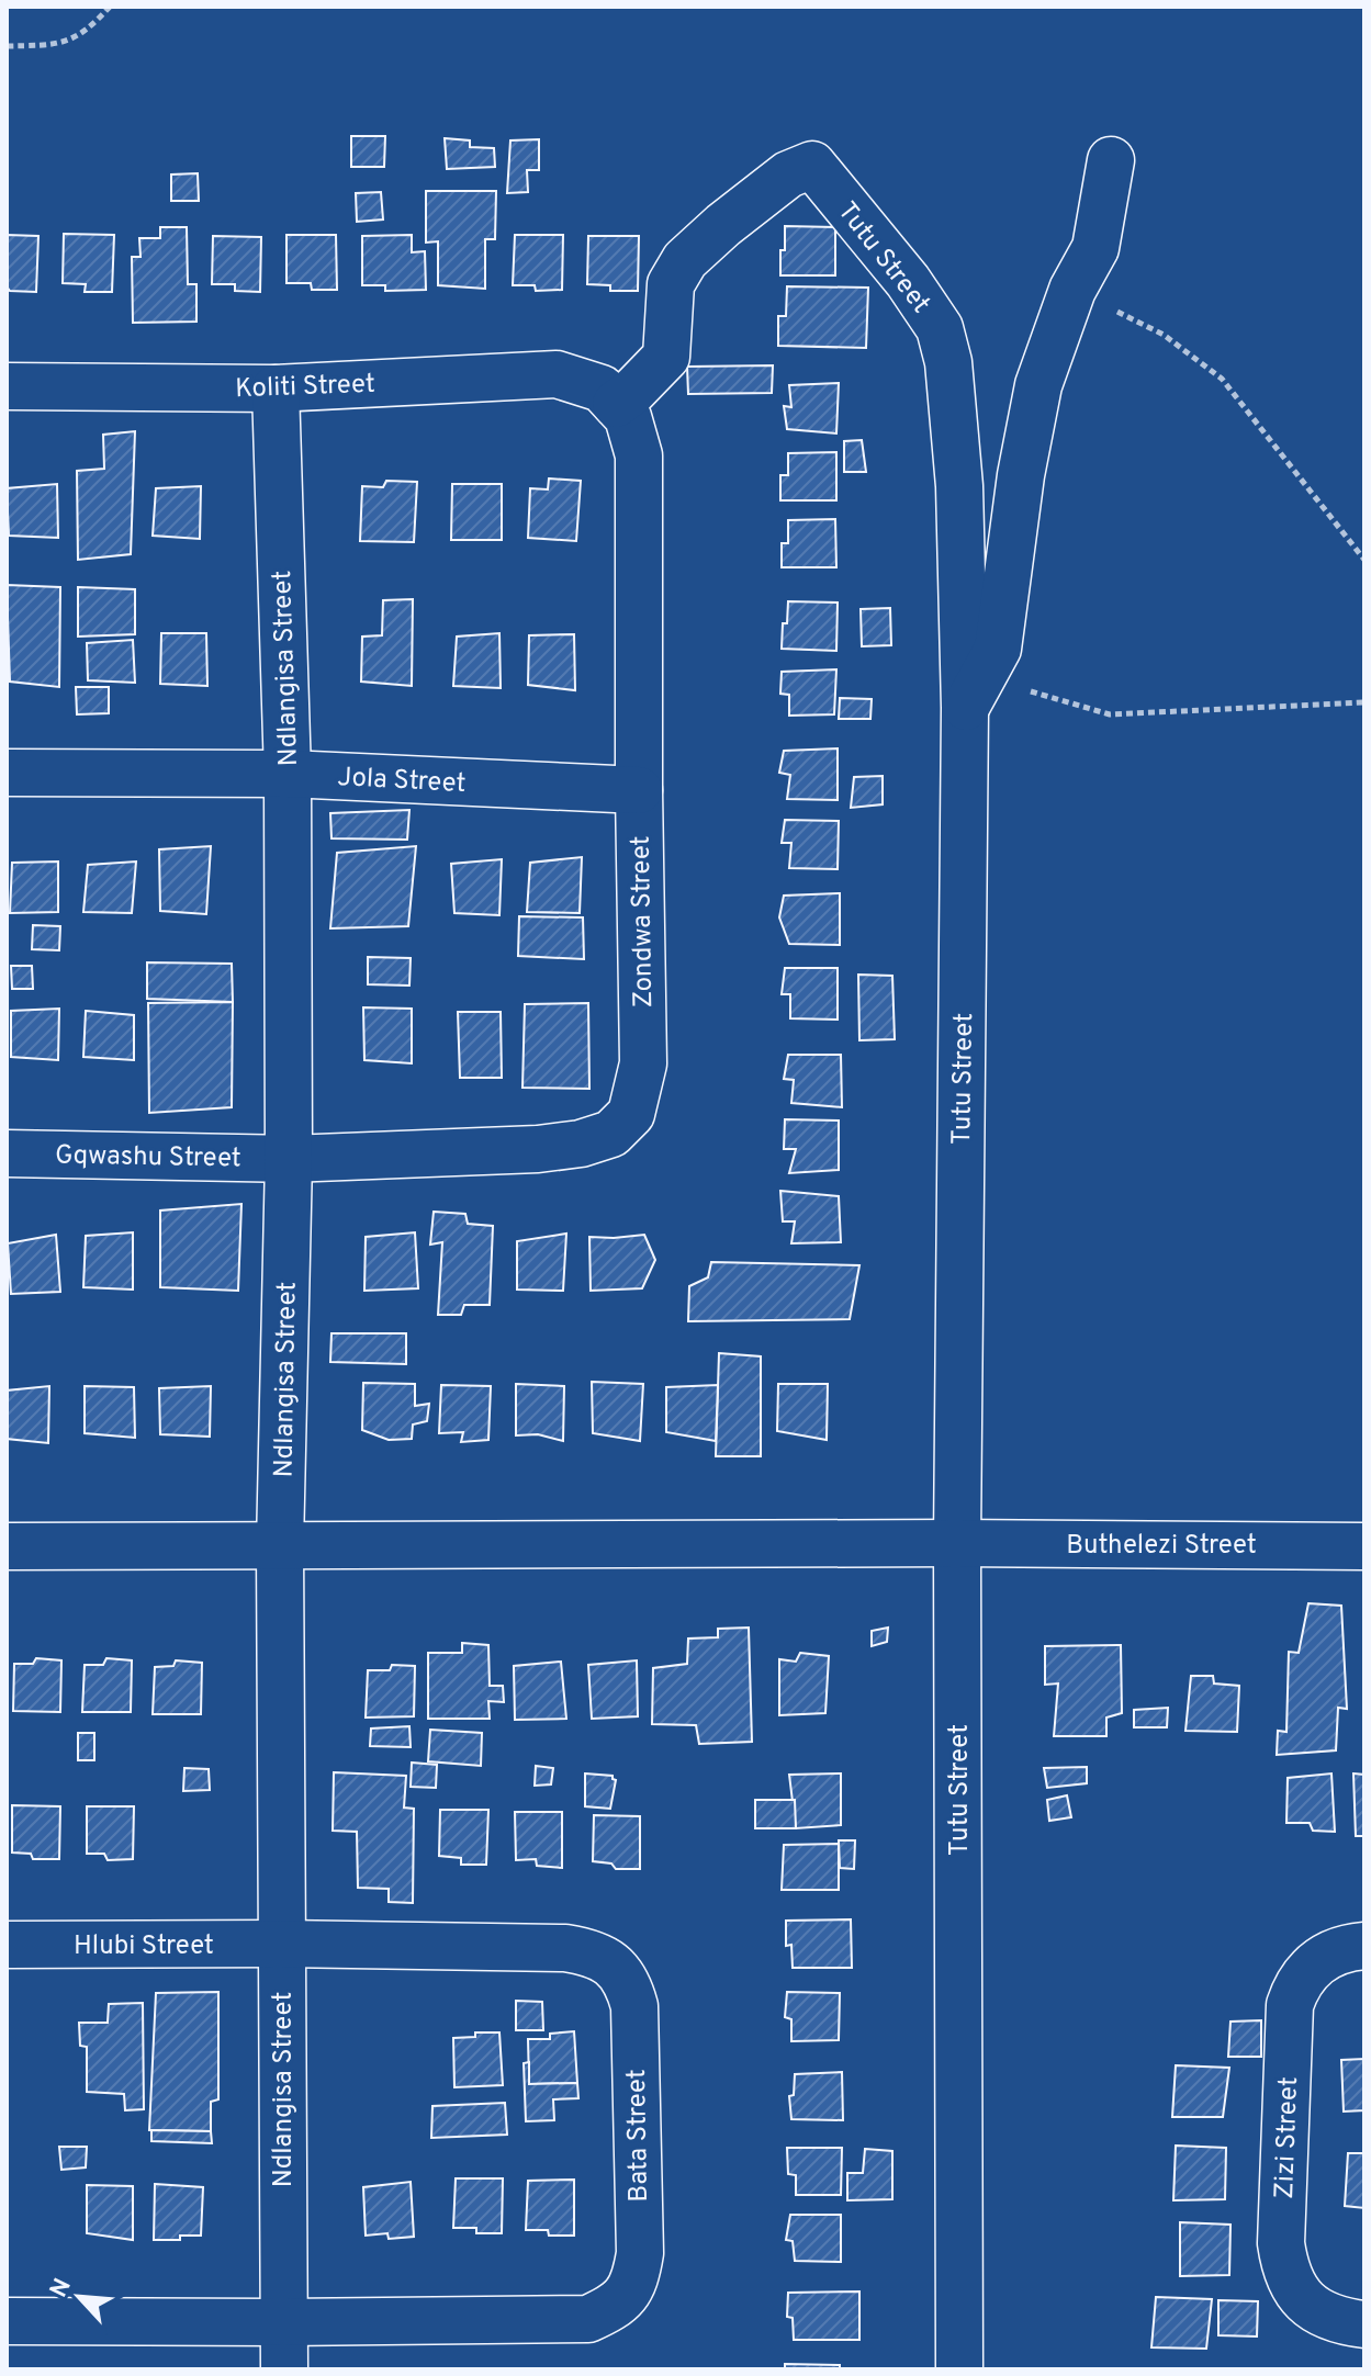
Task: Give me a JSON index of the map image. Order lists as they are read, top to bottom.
{
  "streets": {
    "street": [
      "Tutu Street",
      "Koliti Street",
      "Ndlangisa Street",
      "Jola Street",
      "Zondwa Street",
      "Gqwashu Street",
      "Buthelezi Street",
      "Hlubi Street",
      "Bata Street",
      "Zizi Street"
    ]
  },
  "crossings": [
    ["Tutu Street", "Koliti Street"],
    ["Tutu Street", "Zondwa Street"],
    ["Tutu Street", "Buthelezi Street"],
    ["Koliti Street", "Ndlangisa Street"],
    ["Koliti Street", "Zondwa Street"],
    ["Ndlangisa Street", "Jola Street"],
    ["Ndlangisa Street", "Zondwa Street"],
    ["Ndlangisa Street", "Gqwashu Street"],
    ["Ndlangisa Street", "Buthelezi Street"],
    ["Ndlangisa Street", "Hlubi Street"],
    ["Ndlangisa Street", "Bata Street"],
    ["Jola Street", "Zondwa Street"],
    ["Zondwa Street", "Gqwashu Street"],
    ["Hlubi Street", "Bata Street"]
  ],
  "north": "top left"
}
